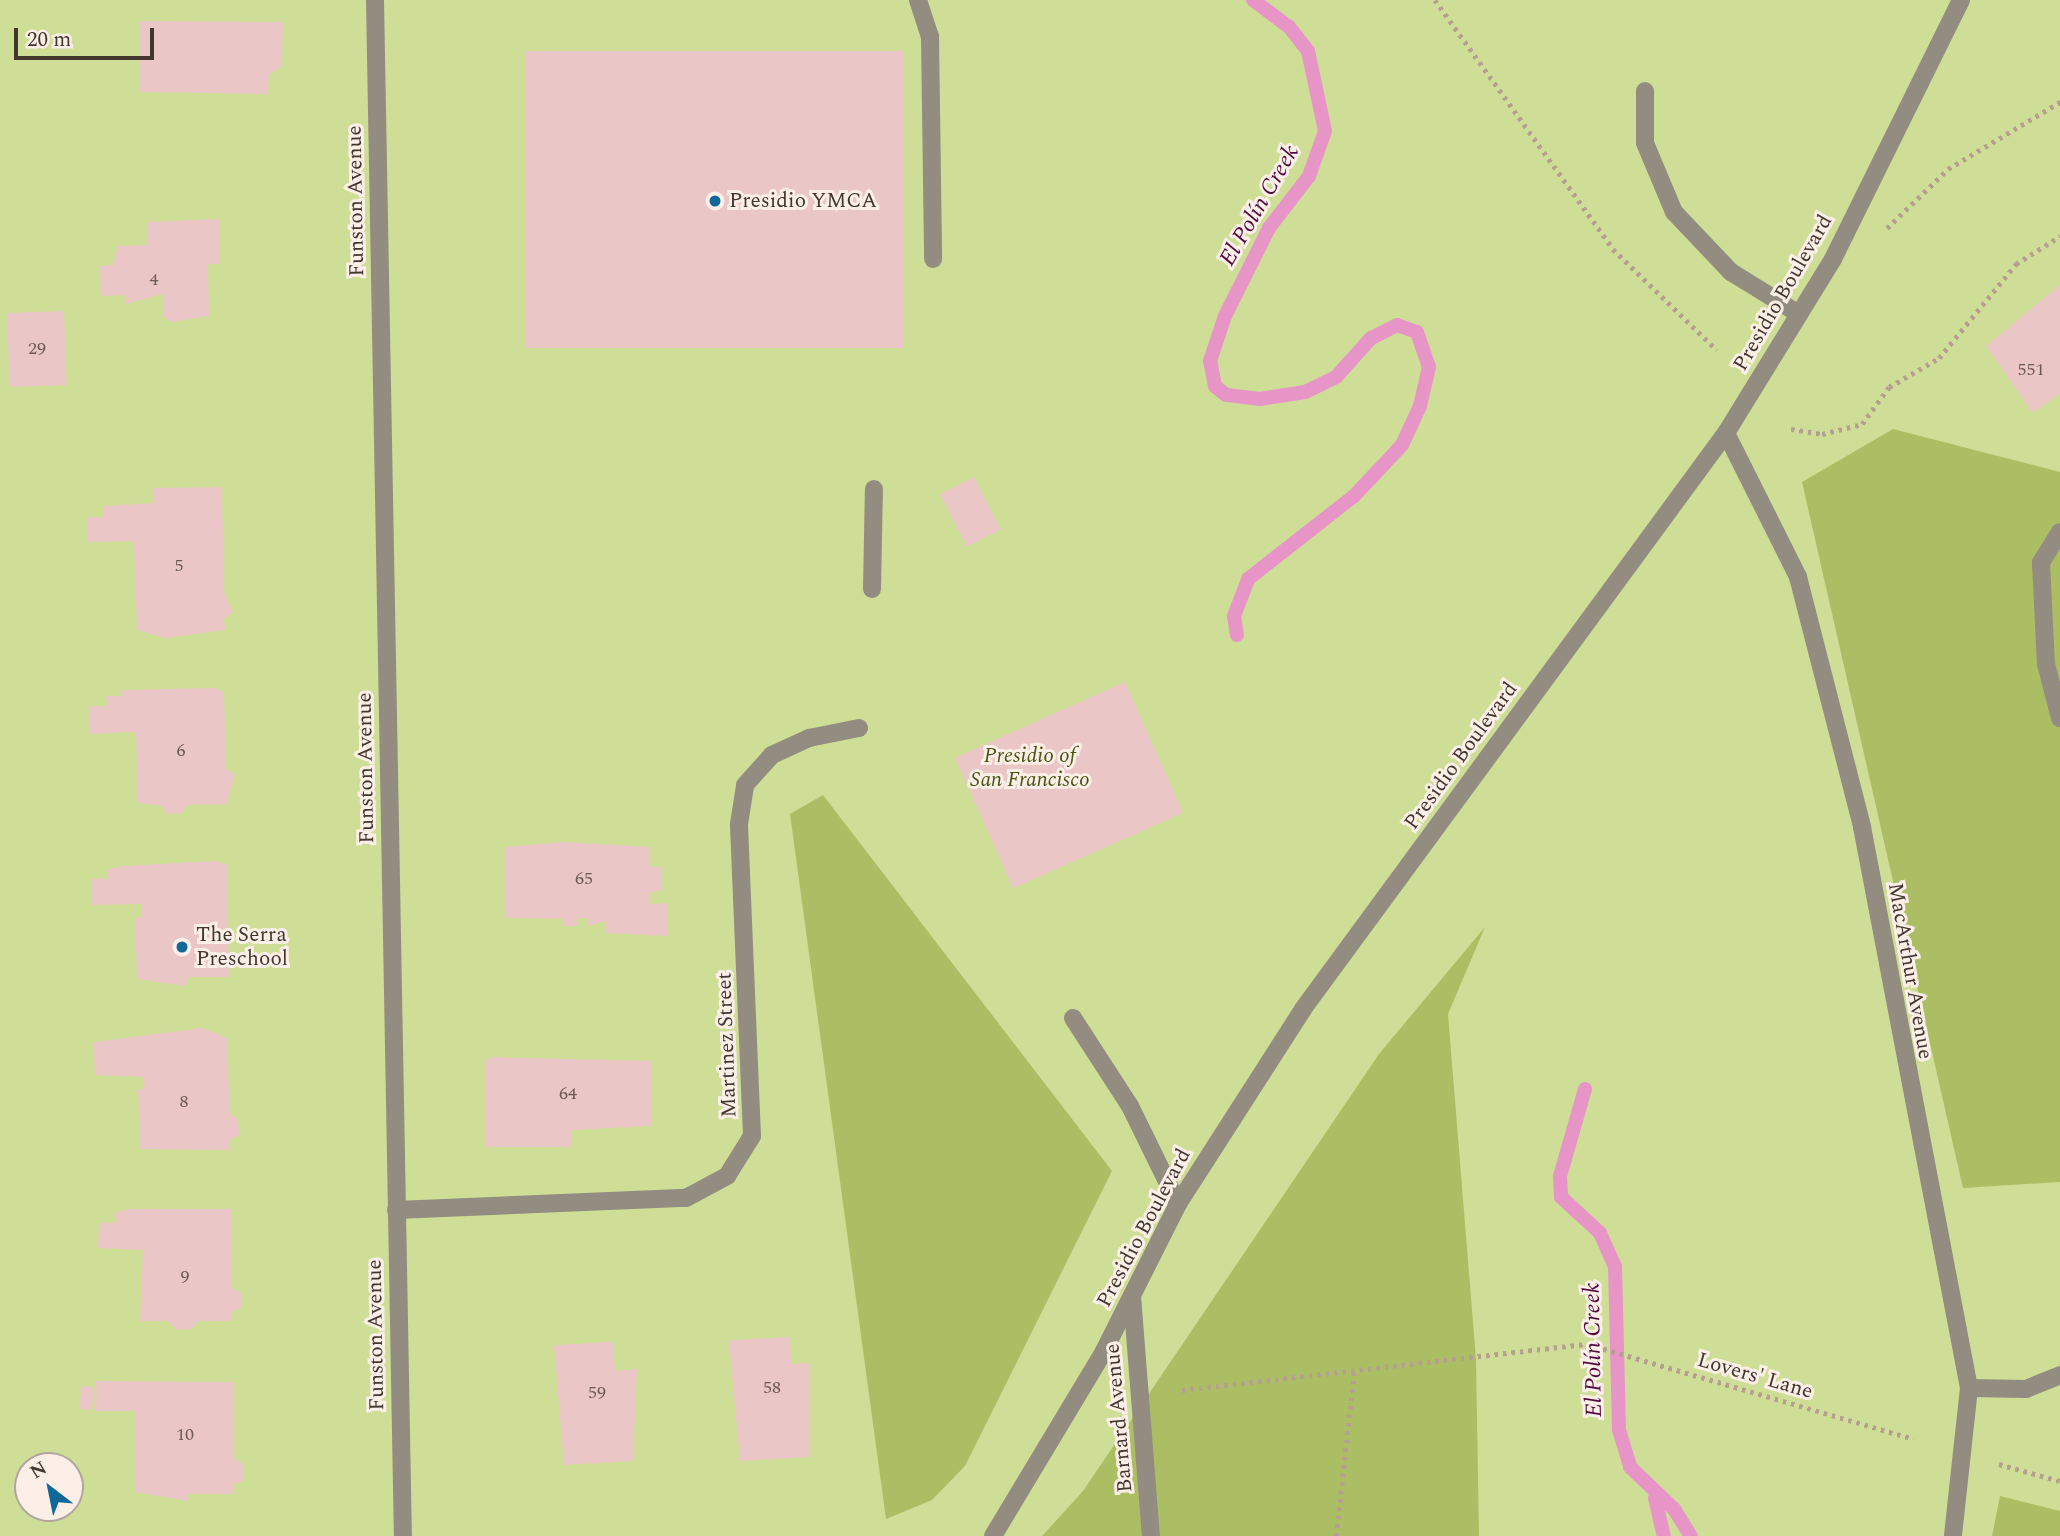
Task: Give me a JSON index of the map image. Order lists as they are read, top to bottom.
{
  "streets": {
    "street": [
      "Funston Avenue",
      "Presidio Boulevard",
      "MacArthur Avenue",
      "Martinez Street",
      "Barnard Avenue"
    ],
    "path": ["Lovers' Lane"]
  },
  "crossings": [
    ["Funston Avenue", "Martinez Street"],
    ["Presidio Boulevard", "MacArthur Avenue"],
    ["Presidio Boulevard", "Barnard Avenue"]
  ],
  "water": ["El Polín Creek"],
  "parks": ["Presidio of San Francisco"],
  "places": ["Presidio YMCA", "The Serra Preschool"],
  "house_numbers": [
    "4",
    "29",
    "551",
    "5",
    "6",
    "65",
    "64",
    "8",
    "9",
    "58",
    "59",
    "10"
  ],
  "scale_bar": "20 m",
  "north": "top left"
}
